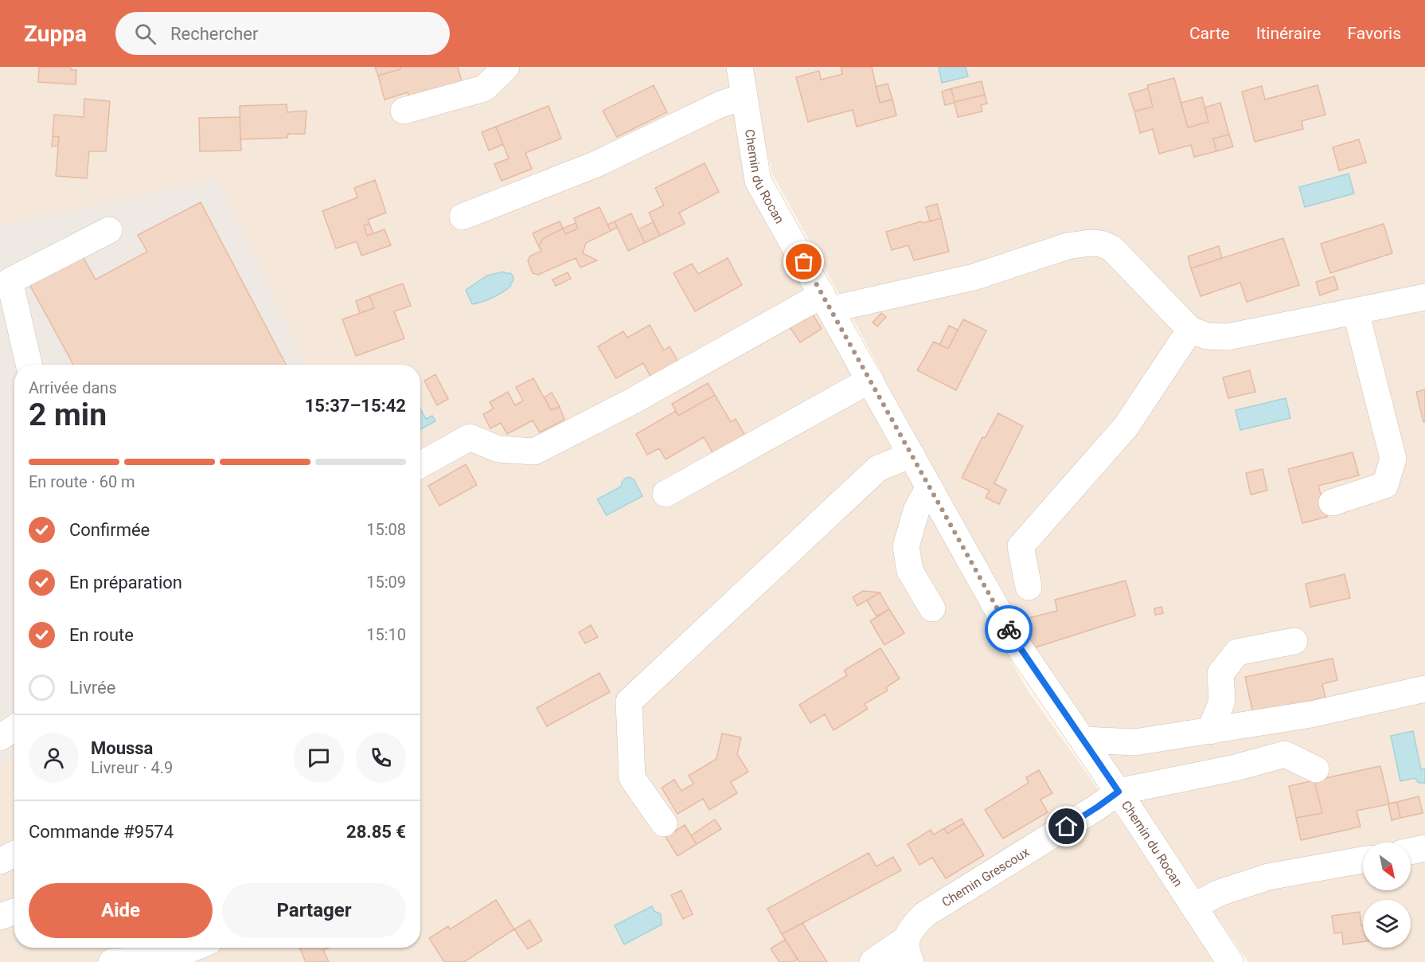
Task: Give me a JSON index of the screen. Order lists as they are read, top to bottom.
{
  "streets": {
    "street": ["Chemin du Rocan", "Chemin Grescoux"]
  },
  "crossings": [
    ["Chemin du Rocan", "Chemin Grescoux"]
  ],
  "north": "bottom right",
  "page": {
    "header": "Zuppa",
    "search": "Rechercher",
    "nav": ["Carte", "Itinéraire", "Favoris"],
    "heading": ["2 min", "Arrivée dans", "15:37–15:42"],
    "panel": [
      "Moussa",
      "Livreur · 4.9",
      "Commande #9574",
      "28.85 €"
    ],
    "bar": "En route · 60 m",
    "list": [
      ["Confirmée", "15:08"],
      ["En préparation", "15:09"],
      ["En route", "15:10"],
      "Livrée"
    ],
    "buttons": ["Aide", "Partager"]
  }
}
